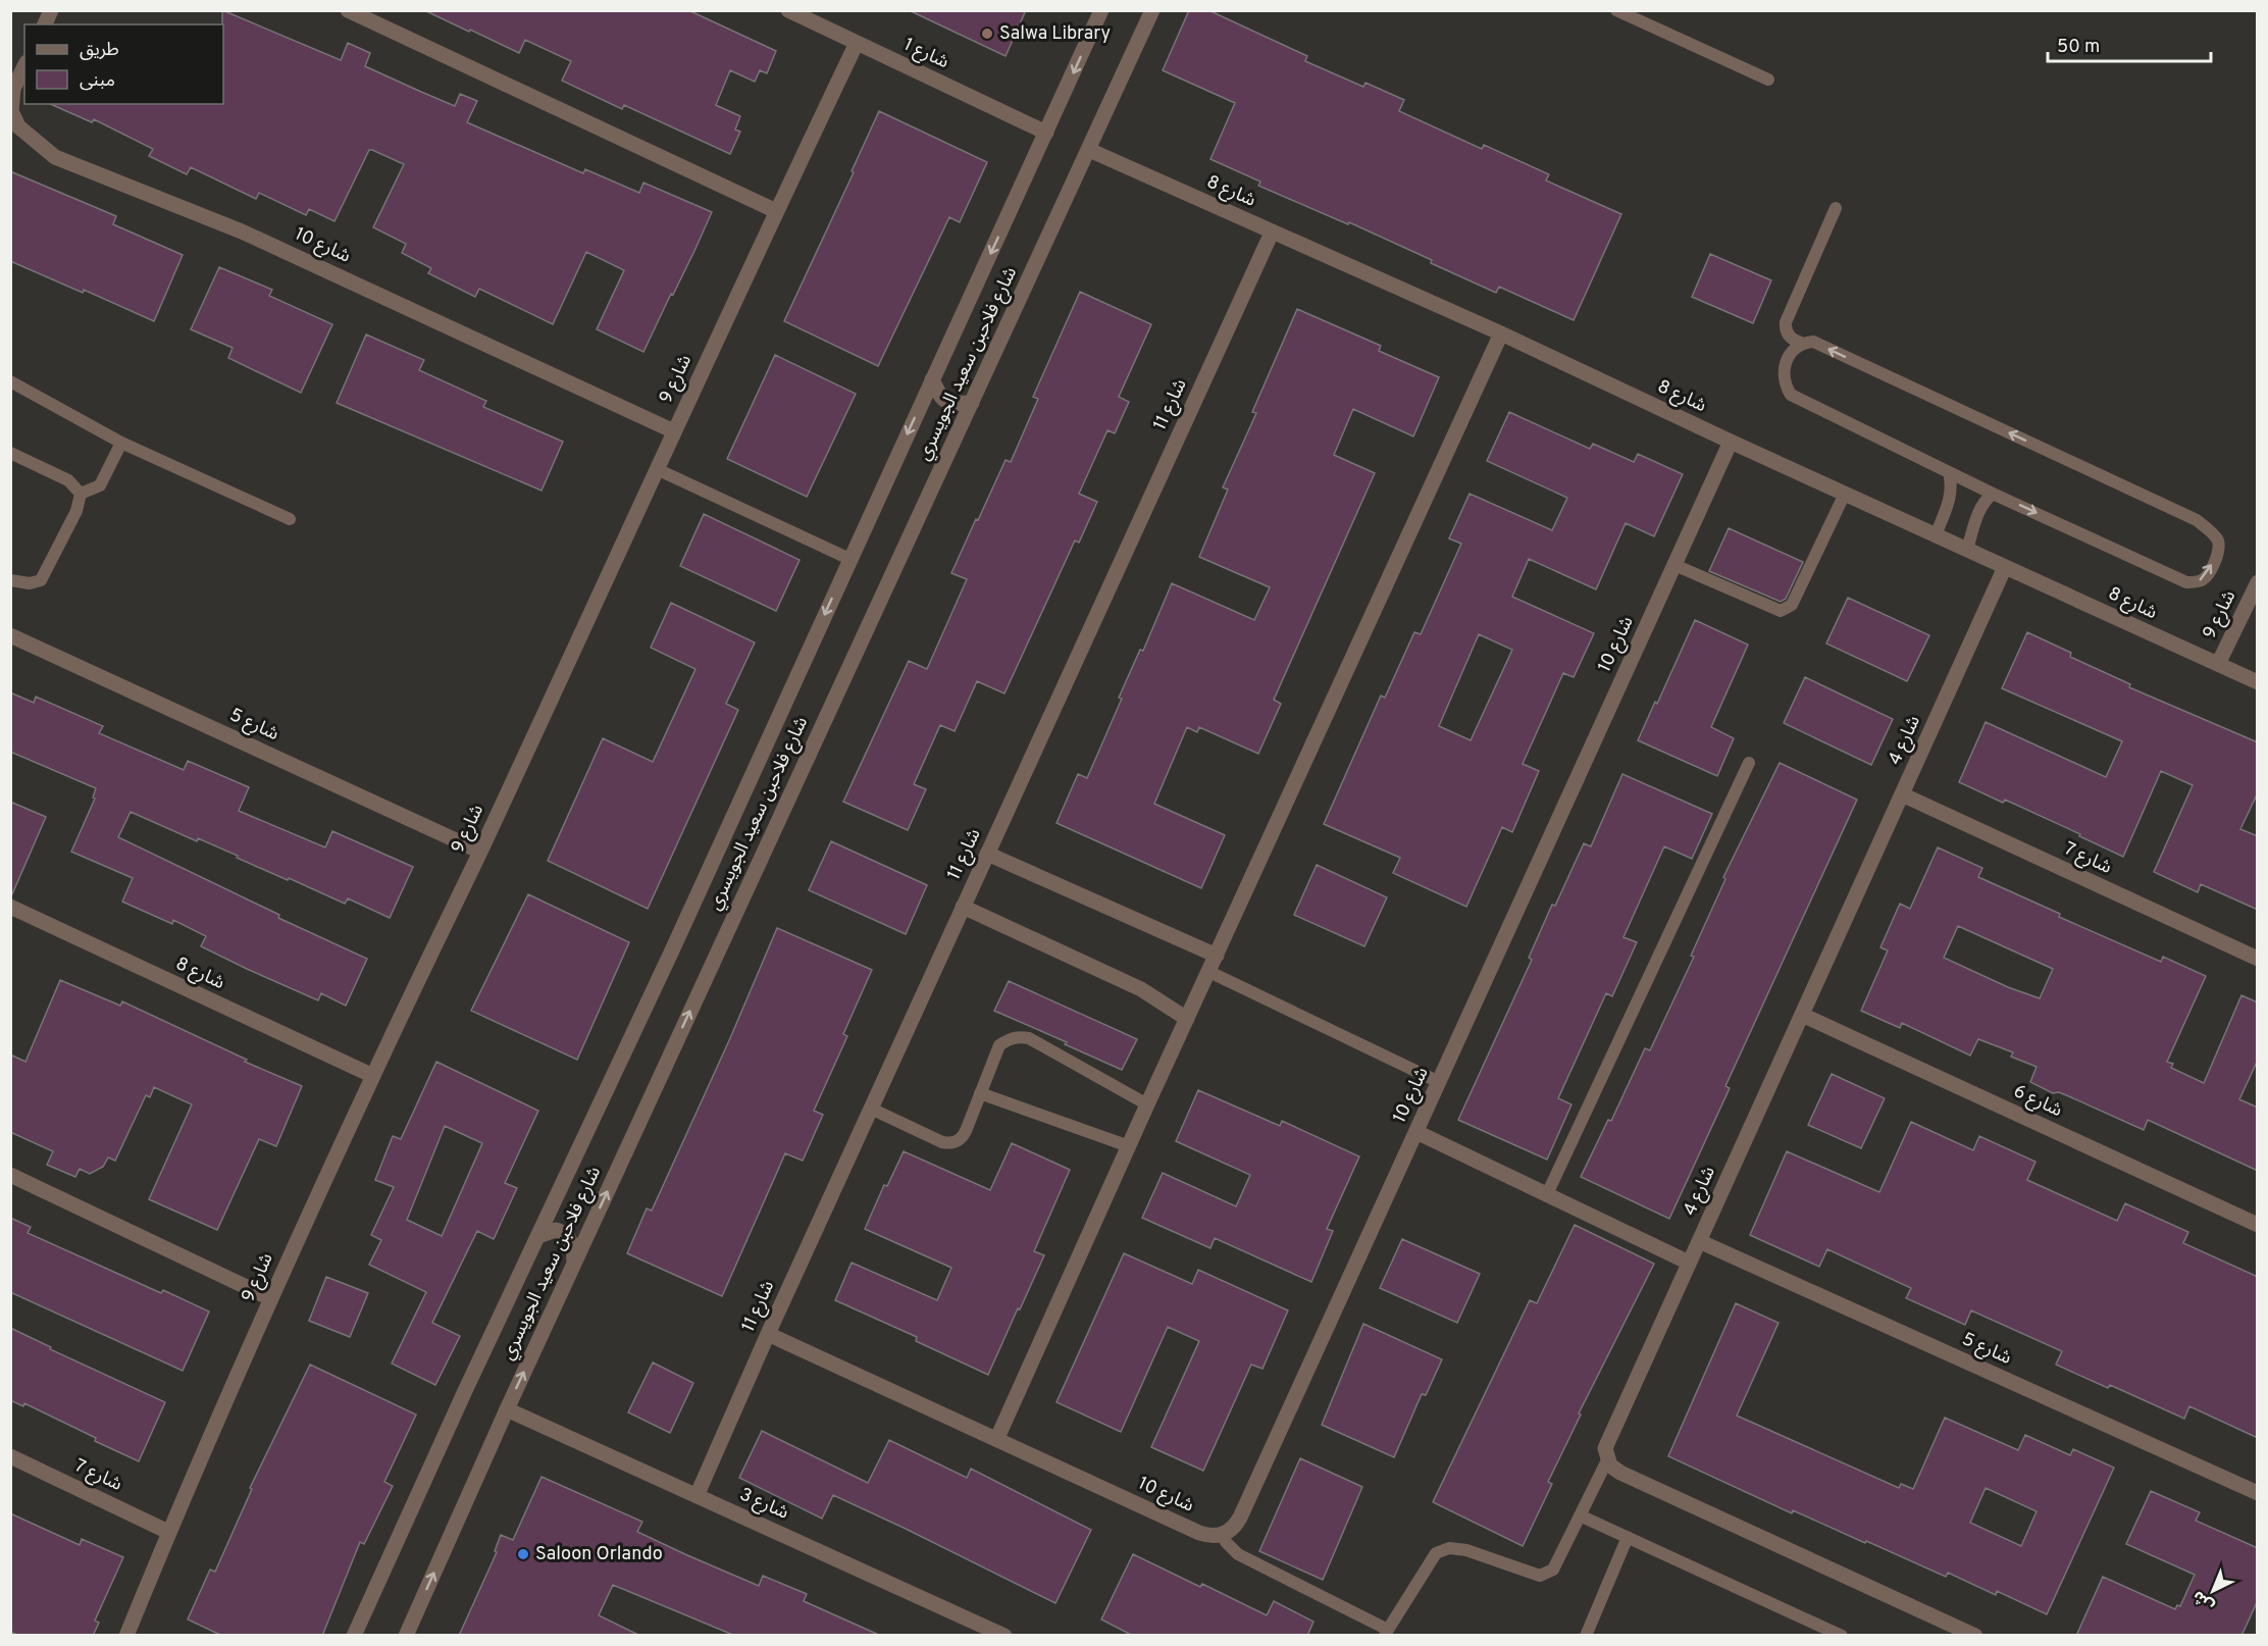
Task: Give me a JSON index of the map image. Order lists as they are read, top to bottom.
{
  "streets": {
    "street": [
      "شارع 1",
      "شارع 8",
      "شارع 10",
      "شارع فلاحبن سعيد الجويسري",
      "شارع 9",
      "شارع 11",
      "شارع 5",
      "شارع 4",
      "شارع 7",
      "شارع 6",
      "شارع 3"
    ]
  },
  "crossings": [
    ["شارع 1", "شارع فلاحبن سعيد الجويسري"],
    ["شارع 1", "شارع 9"],
    ["شارع 8", "شارع 10"],
    ["شارع 8", "شارع فلاحبن سعيد الجويسري"],
    ["شارع 8", "شارع 9"],
    ["شارع 8", "شارع 11"],
    ["شارع 8", "شارع 4"],
    ["شارع 10", "شارع 9"],
    ["شارع 10", "شارع 11"],
    ["شارع فلاحبن سعيد الجويسري", "شارع 3"],
    ["شارع 9", "شارع 5"],
    ["شارع 9", "شارع 7"],
    ["شارع 11", "شارع 3"],
    ["شارع 5", "شارع 4"],
    ["شارع 4", "شارع 7"],
    ["شارع 4", "شارع 6"]
  ],
  "places": ["Salwa Library", "Saloon Orlando"],
  "legend": ["طريق", "مبنى"],
  "scale_bar": "50 m",
  "north": "bottom left"
}
